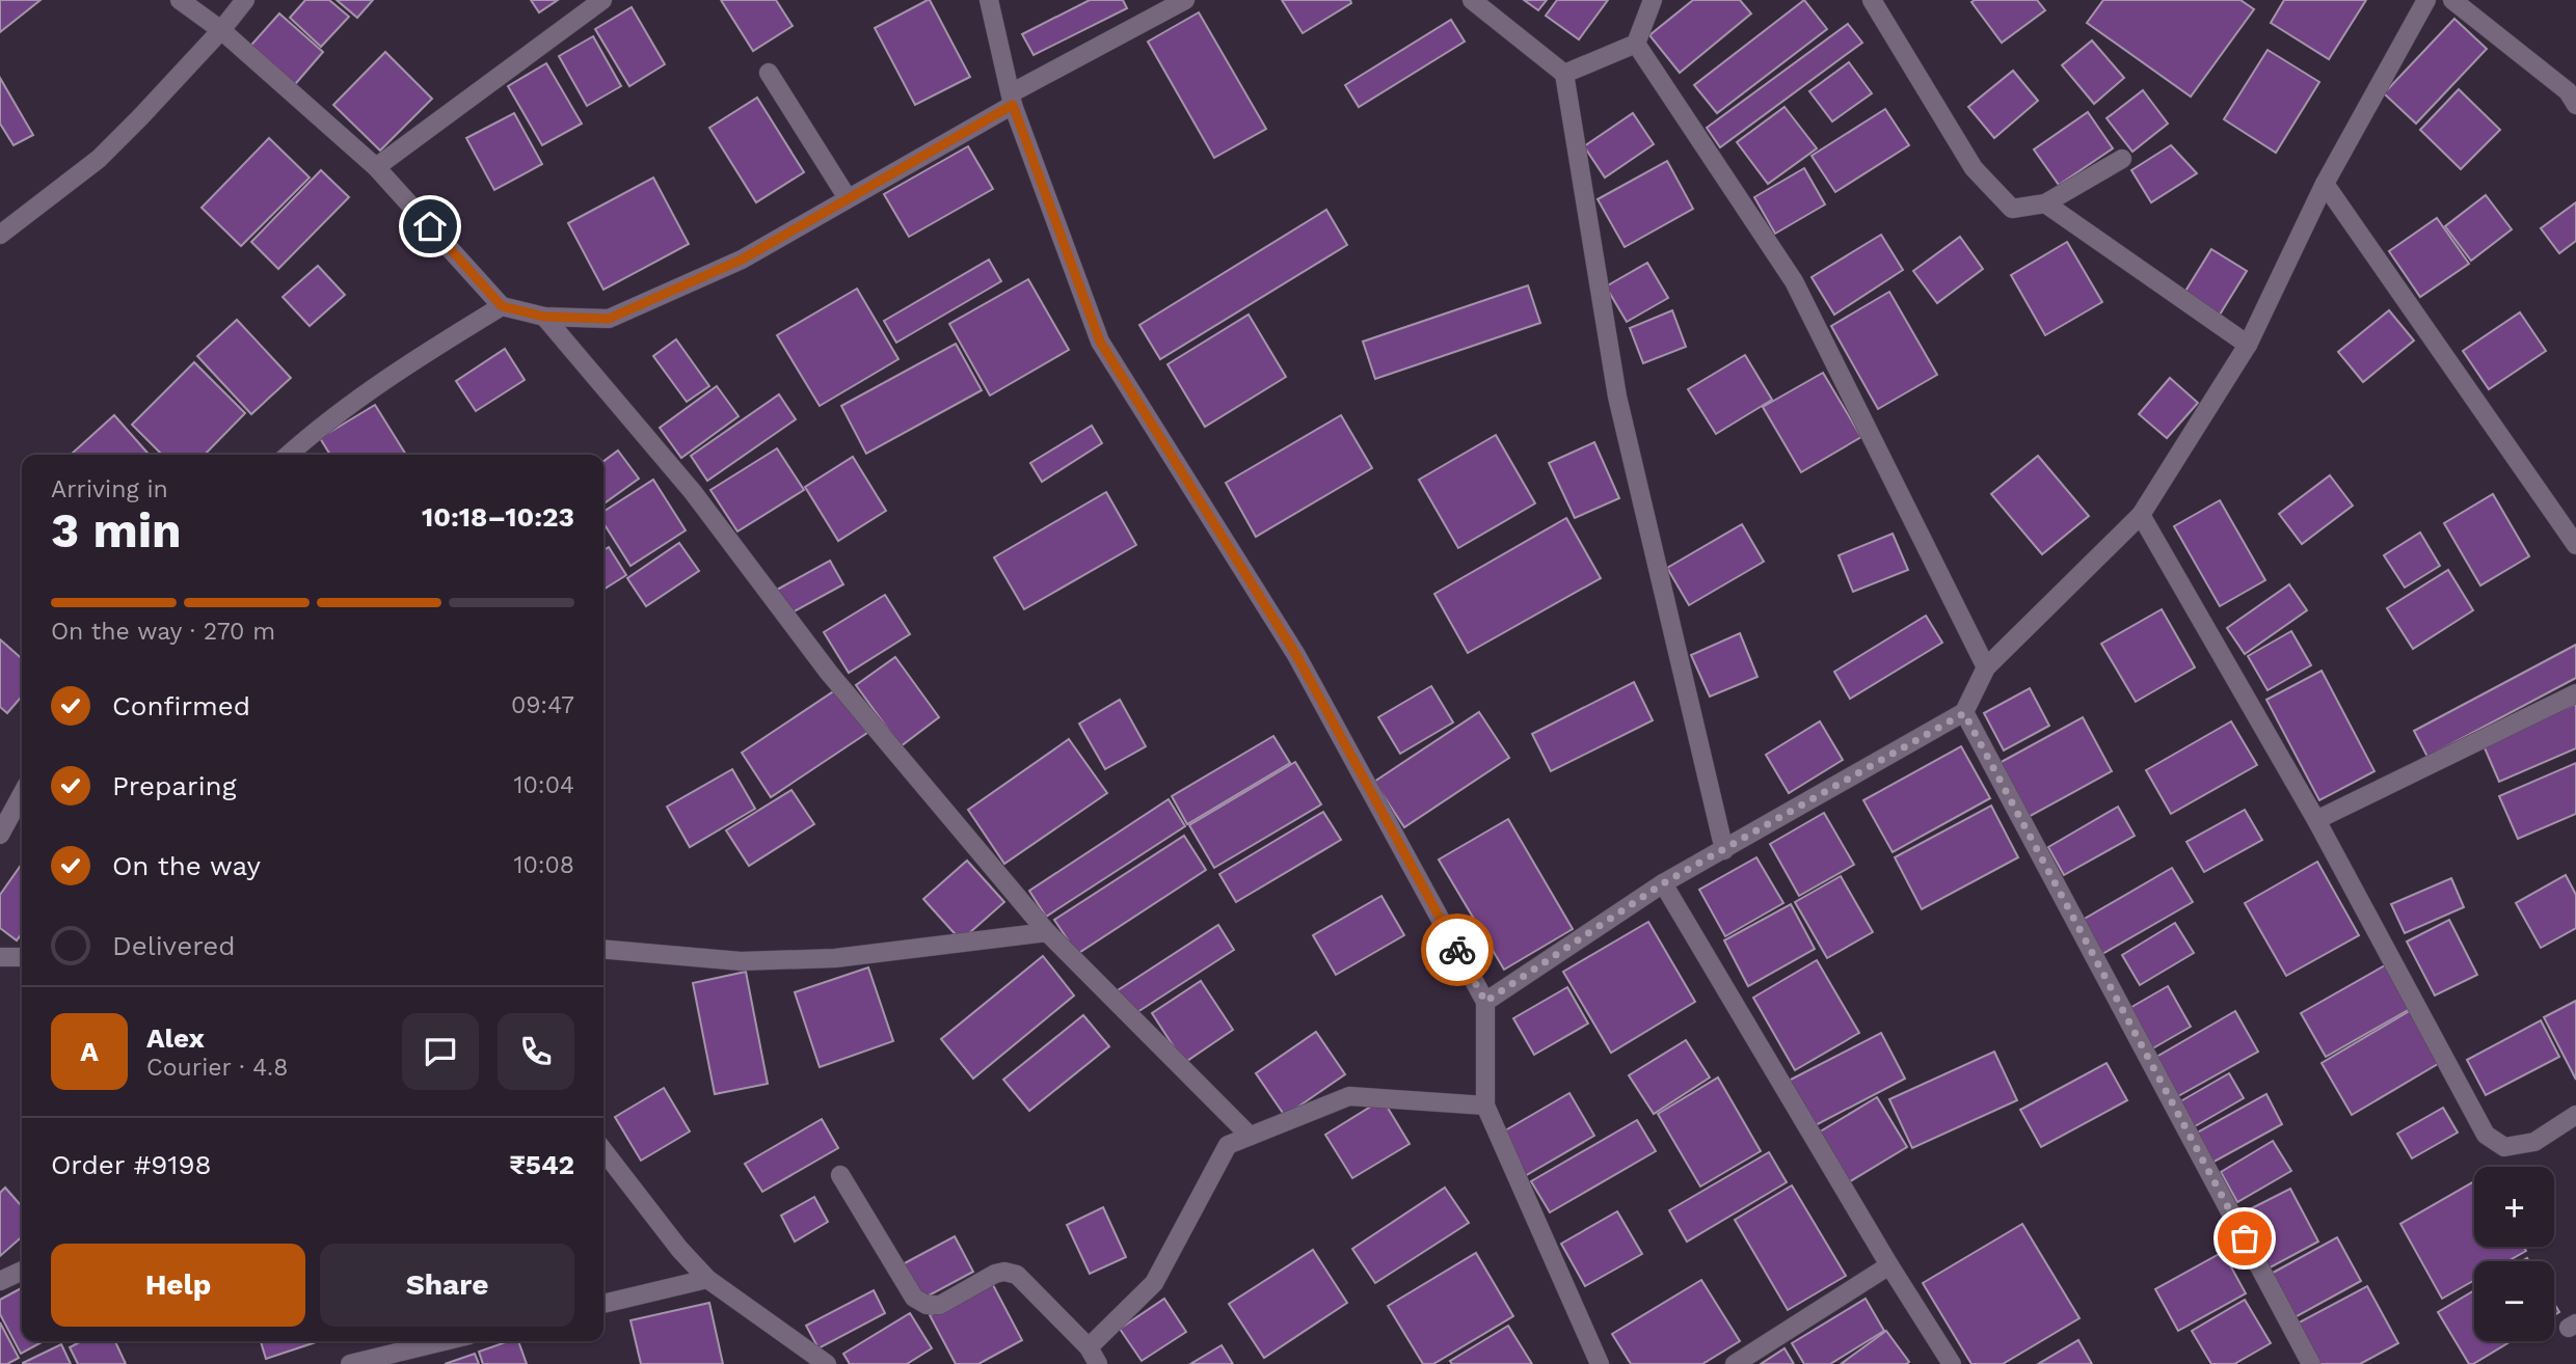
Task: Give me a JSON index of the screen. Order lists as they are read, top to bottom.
{
  "page": {
    "heading": ["3 min", "Arriving in", "10:18–10:23"],
    "panel": [
      "Alex",
      "Courier · 4.8",
      "Order #9198",
      "₹542"
    ],
    "bar": "On the way · 270 m",
    "list": [
      ["Confirmed", "09:47"],
      ["Preparing", "10:04"],
      ["On the way", "10:08"],
      "Delivered"
    ],
    "round": "A",
    "map_buttons": ["+", "−"],
    "buttons": ["Help", "Share"]
  }
}
